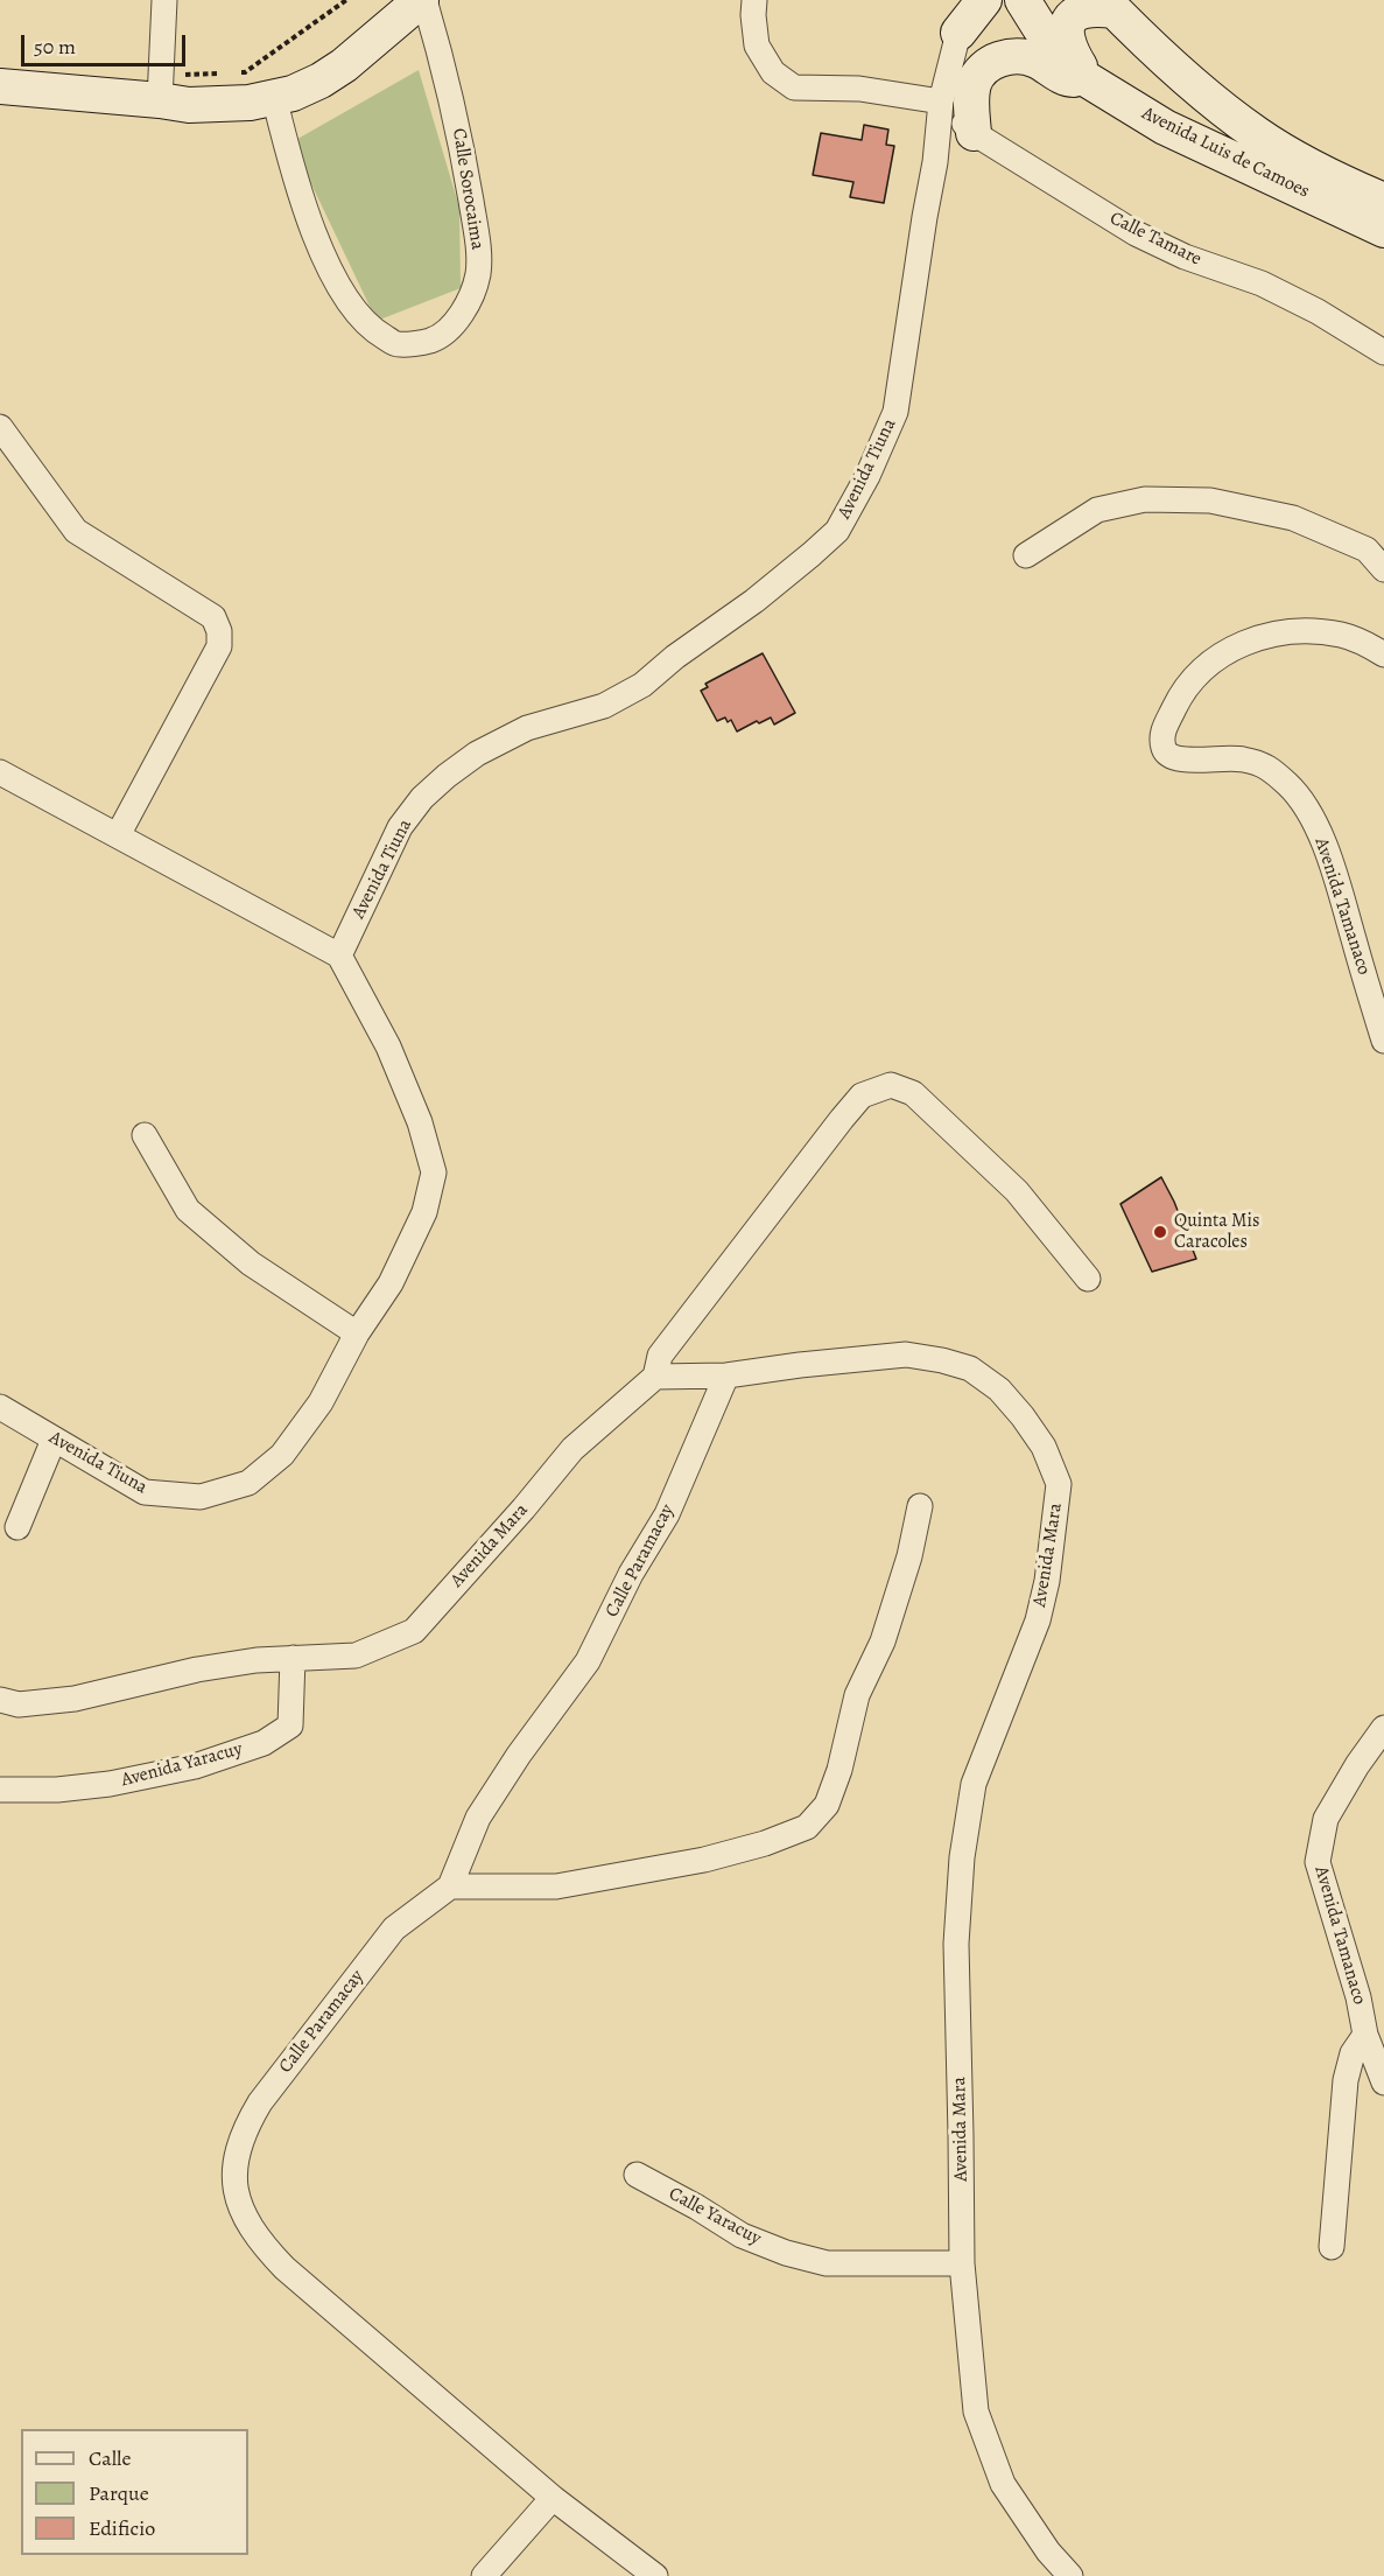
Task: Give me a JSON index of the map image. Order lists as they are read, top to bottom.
{
  "streets": {
    "street": [
      "Avenida Luis de Camoes",
      "Calle Sorocaima",
      "Calle Tamare",
      "Avenida Tiuna",
      "Avenida Tamanaco",
      "Avenida Mara",
      "Calle Paramacay",
      "Avenida Yaracuy",
      "Calle Yaracuy"
    ]
  },
  "crossings": [
    ["Calle Tamare", "Avenida Tiuna"],
    ["Avenida Mara", "Calle Paramacay"],
    ["Avenida Mara", "Avenida Yaracuy"],
    ["Avenida Mara", "Calle Yaracuy"]
  ],
  "places": ["Quinta Mis Caracoles"],
  "legend": ["Calle", "Parque", "Edificio"],
  "scale_bar": "50 m"
}
